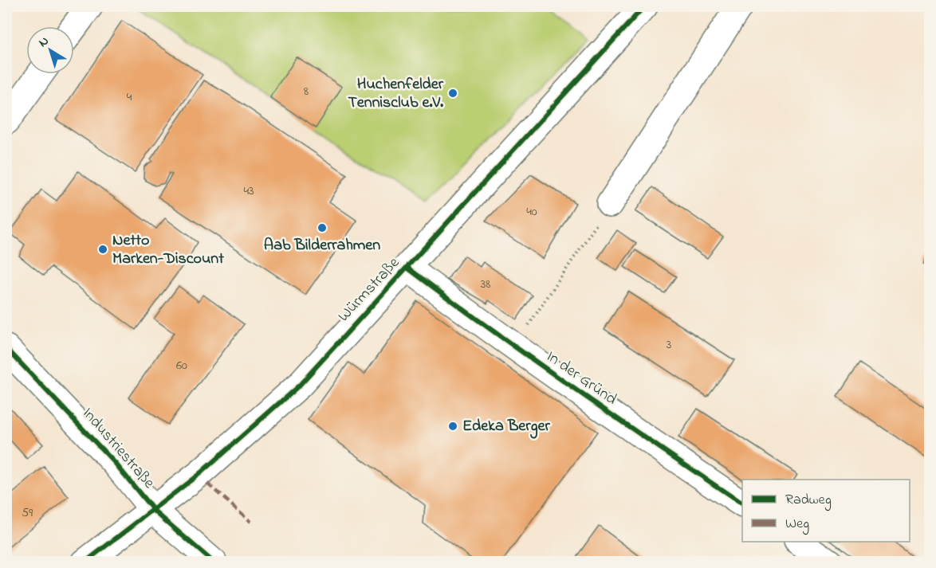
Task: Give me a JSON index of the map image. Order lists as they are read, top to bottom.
{
  "streets": {
    "street": ["Würmstraße", "In der Gründ", "Industriestraße"]
  },
  "crossings": [
    ["Würmstraße", "In der Gründ"],
    ["Würmstraße", "Industriestraße"]
  ],
  "places": [
    "Huchenfelder Tennisclub e.V.",
    "Aab Bilderrahmen",
    "Netto Marken-Discount",
    "Edeka Berger"
  ],
  "house_numbers": [
    "8",
    "4",
    "43",
    "40",
    "38",
    "3",
    "60",
    "59"
  ],
  "legend": ["Radweg", "Weg"],
  "north": "top left"
}
